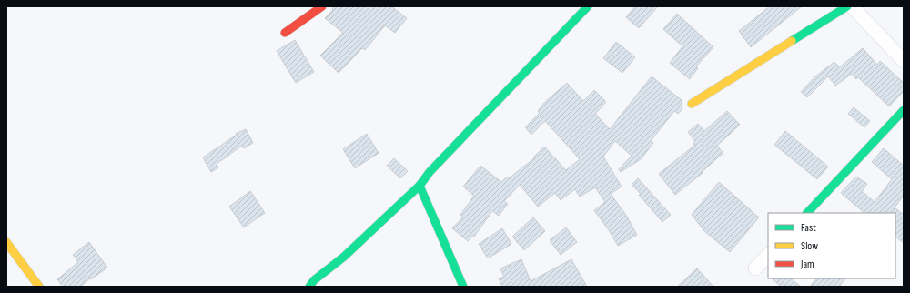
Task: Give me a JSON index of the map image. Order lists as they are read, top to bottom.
{
  "legend": ["Fast", "Slow", "Jam"]
}
